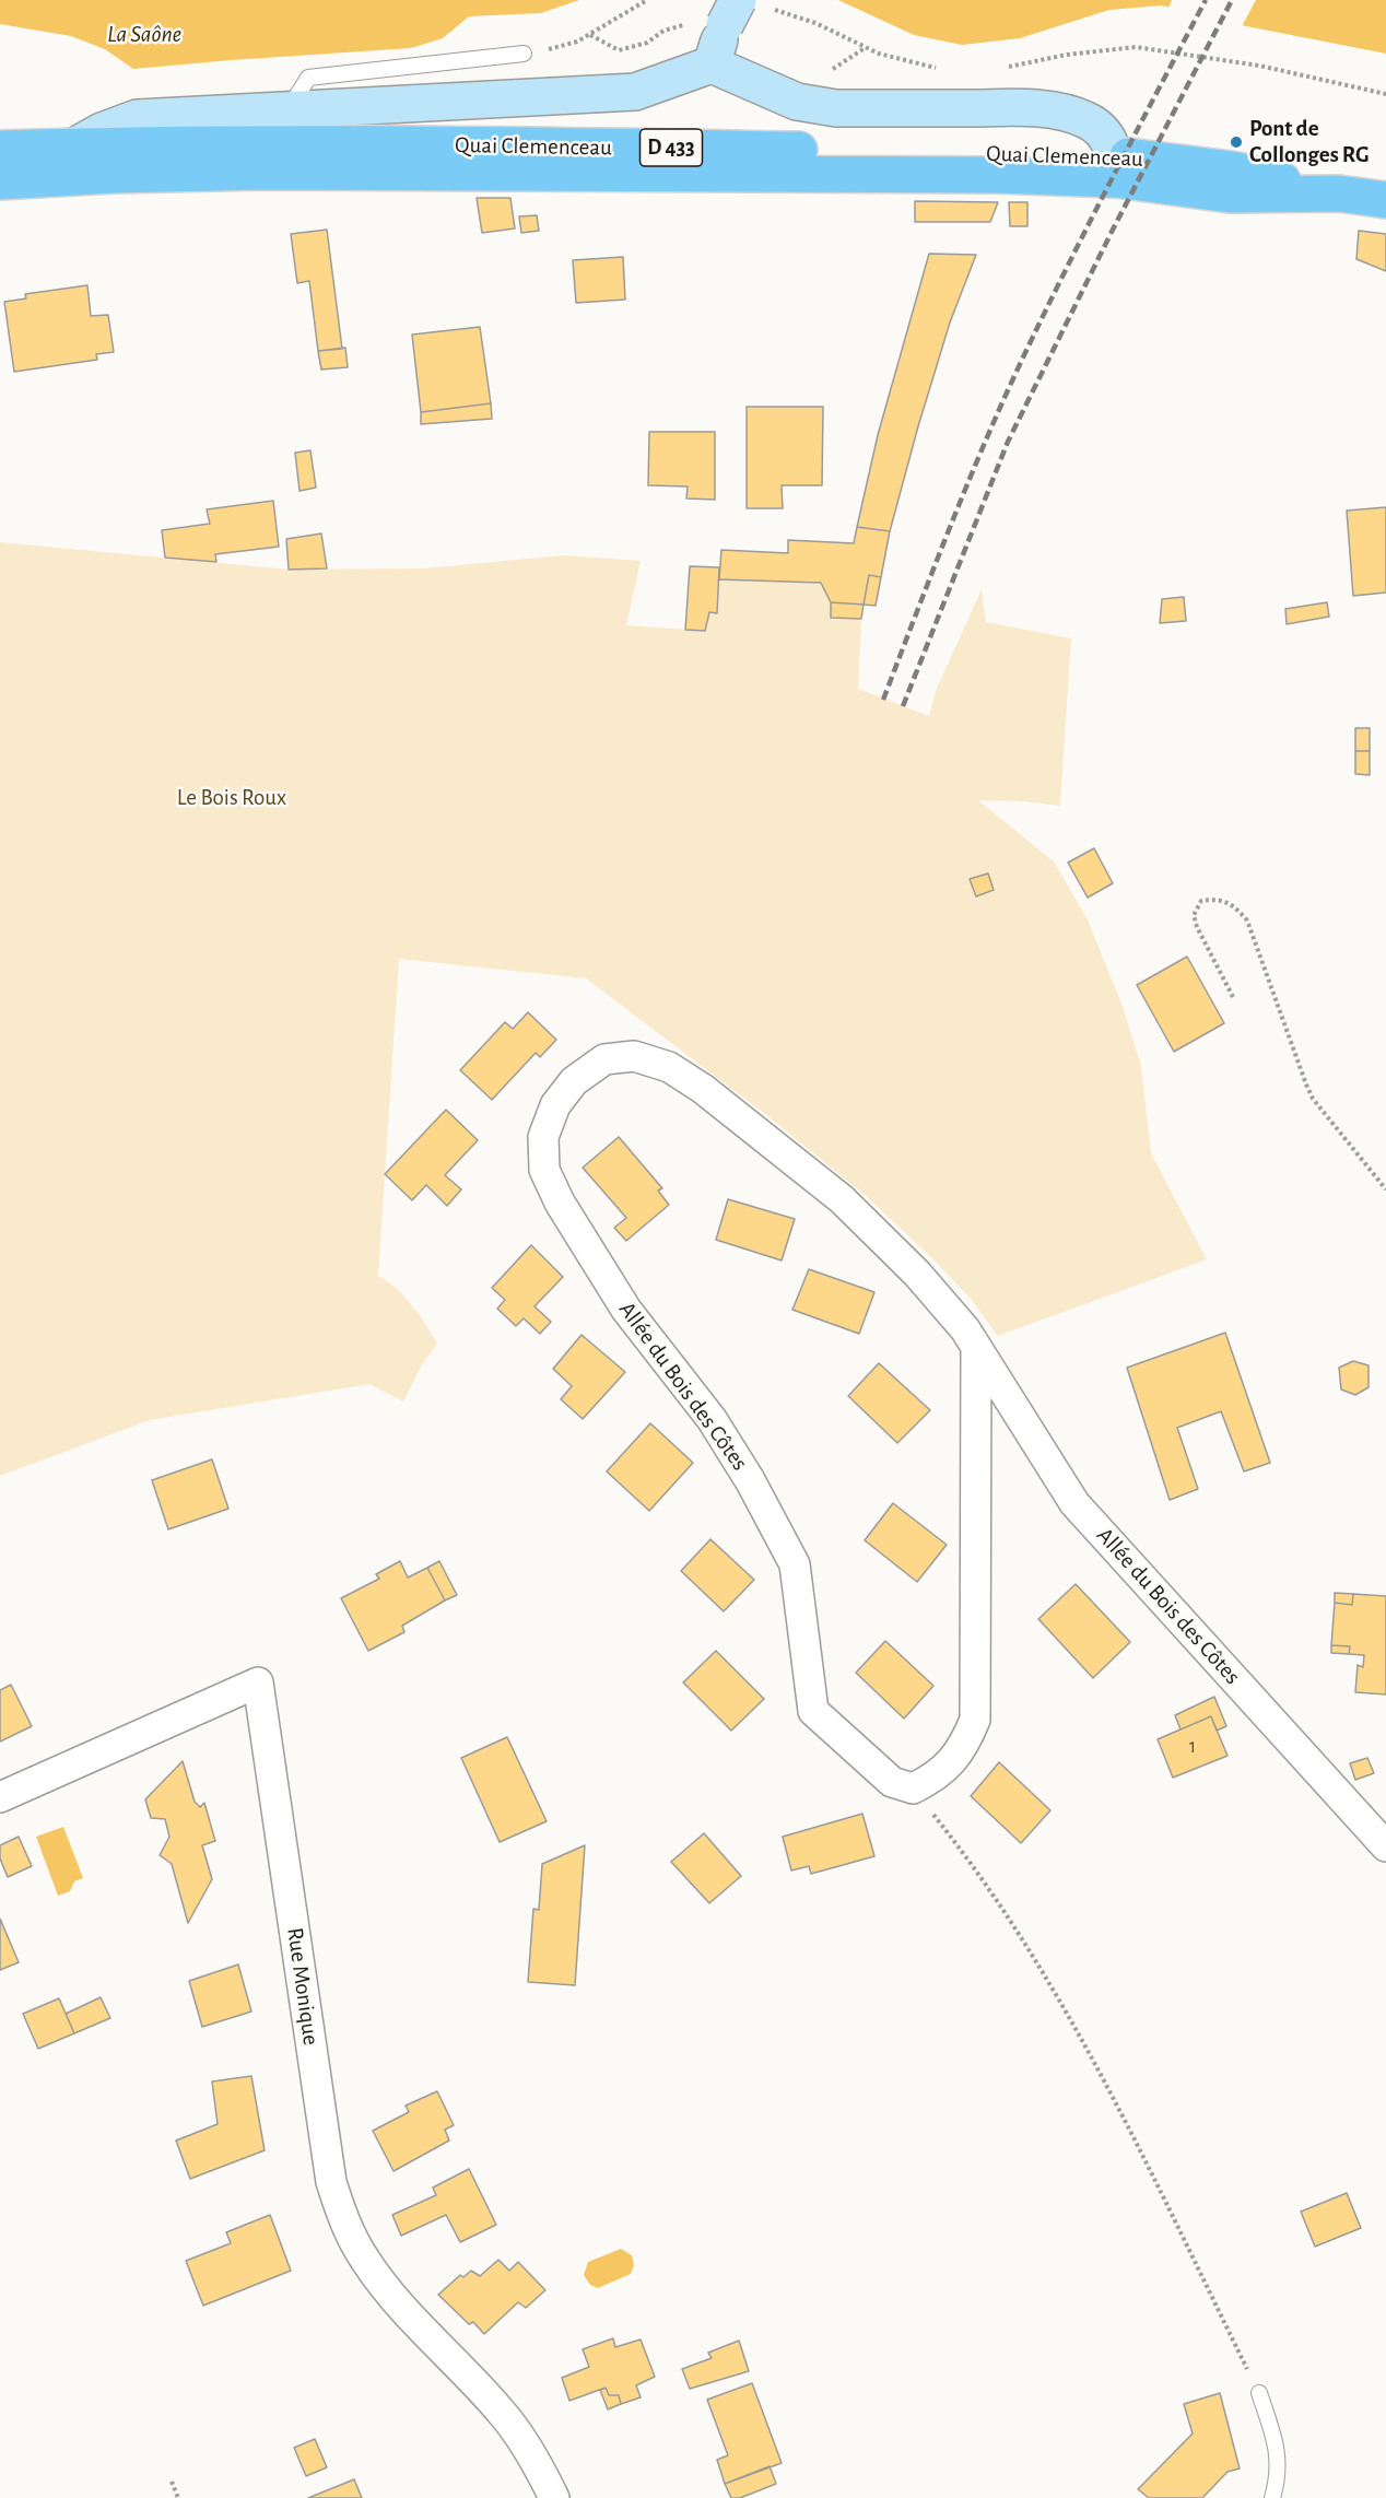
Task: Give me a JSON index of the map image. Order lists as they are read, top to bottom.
{
  "streets": {
    "main road": ["Quai Clemenceau", "D 433"],
    "street": ["Allée du Bois des Côtes", "Rue Monique"]
  },
  "water": ["La Saône"],
  "parks": ["Le Bois Roux"],
  "places": ["Pont de Collonges RG"],
  "house_numbers": ["1"]
}
